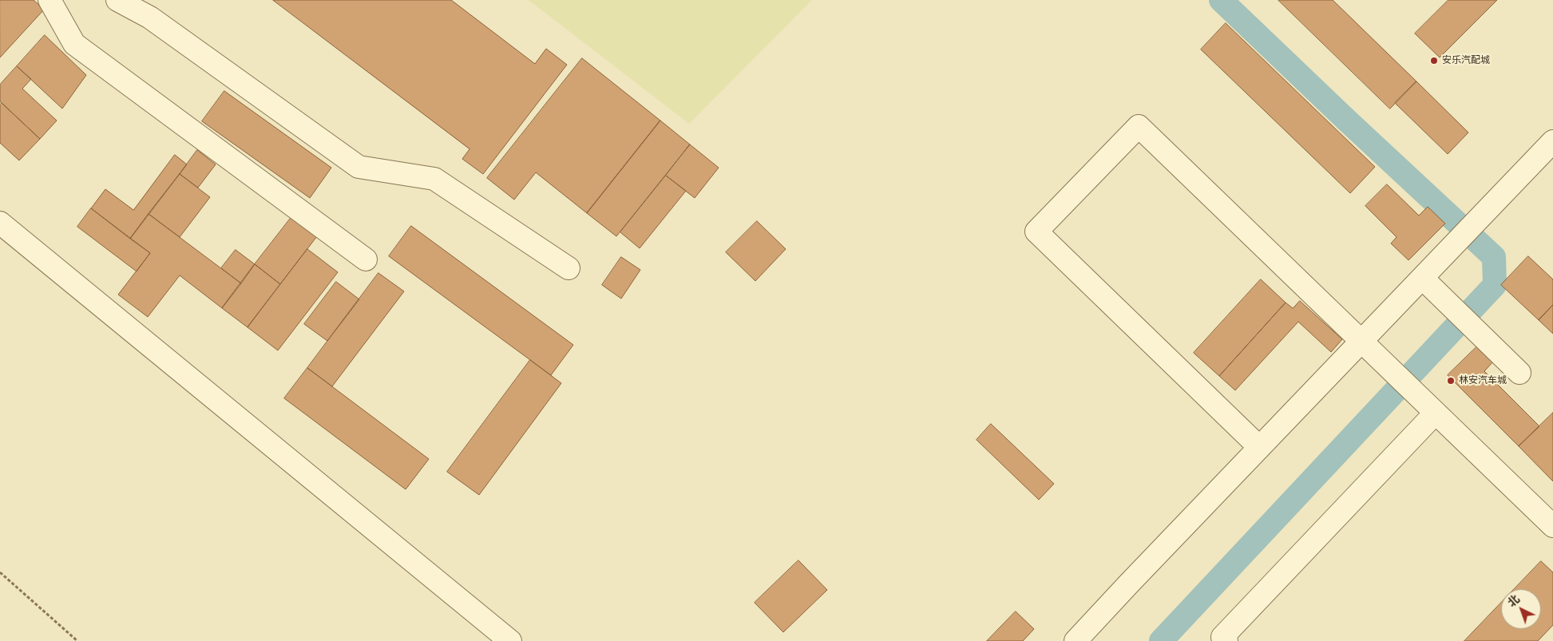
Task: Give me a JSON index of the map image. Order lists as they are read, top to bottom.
{
  "places": ["安乐汽配城", "林安汽车城"],
  "north": "top left"
}
